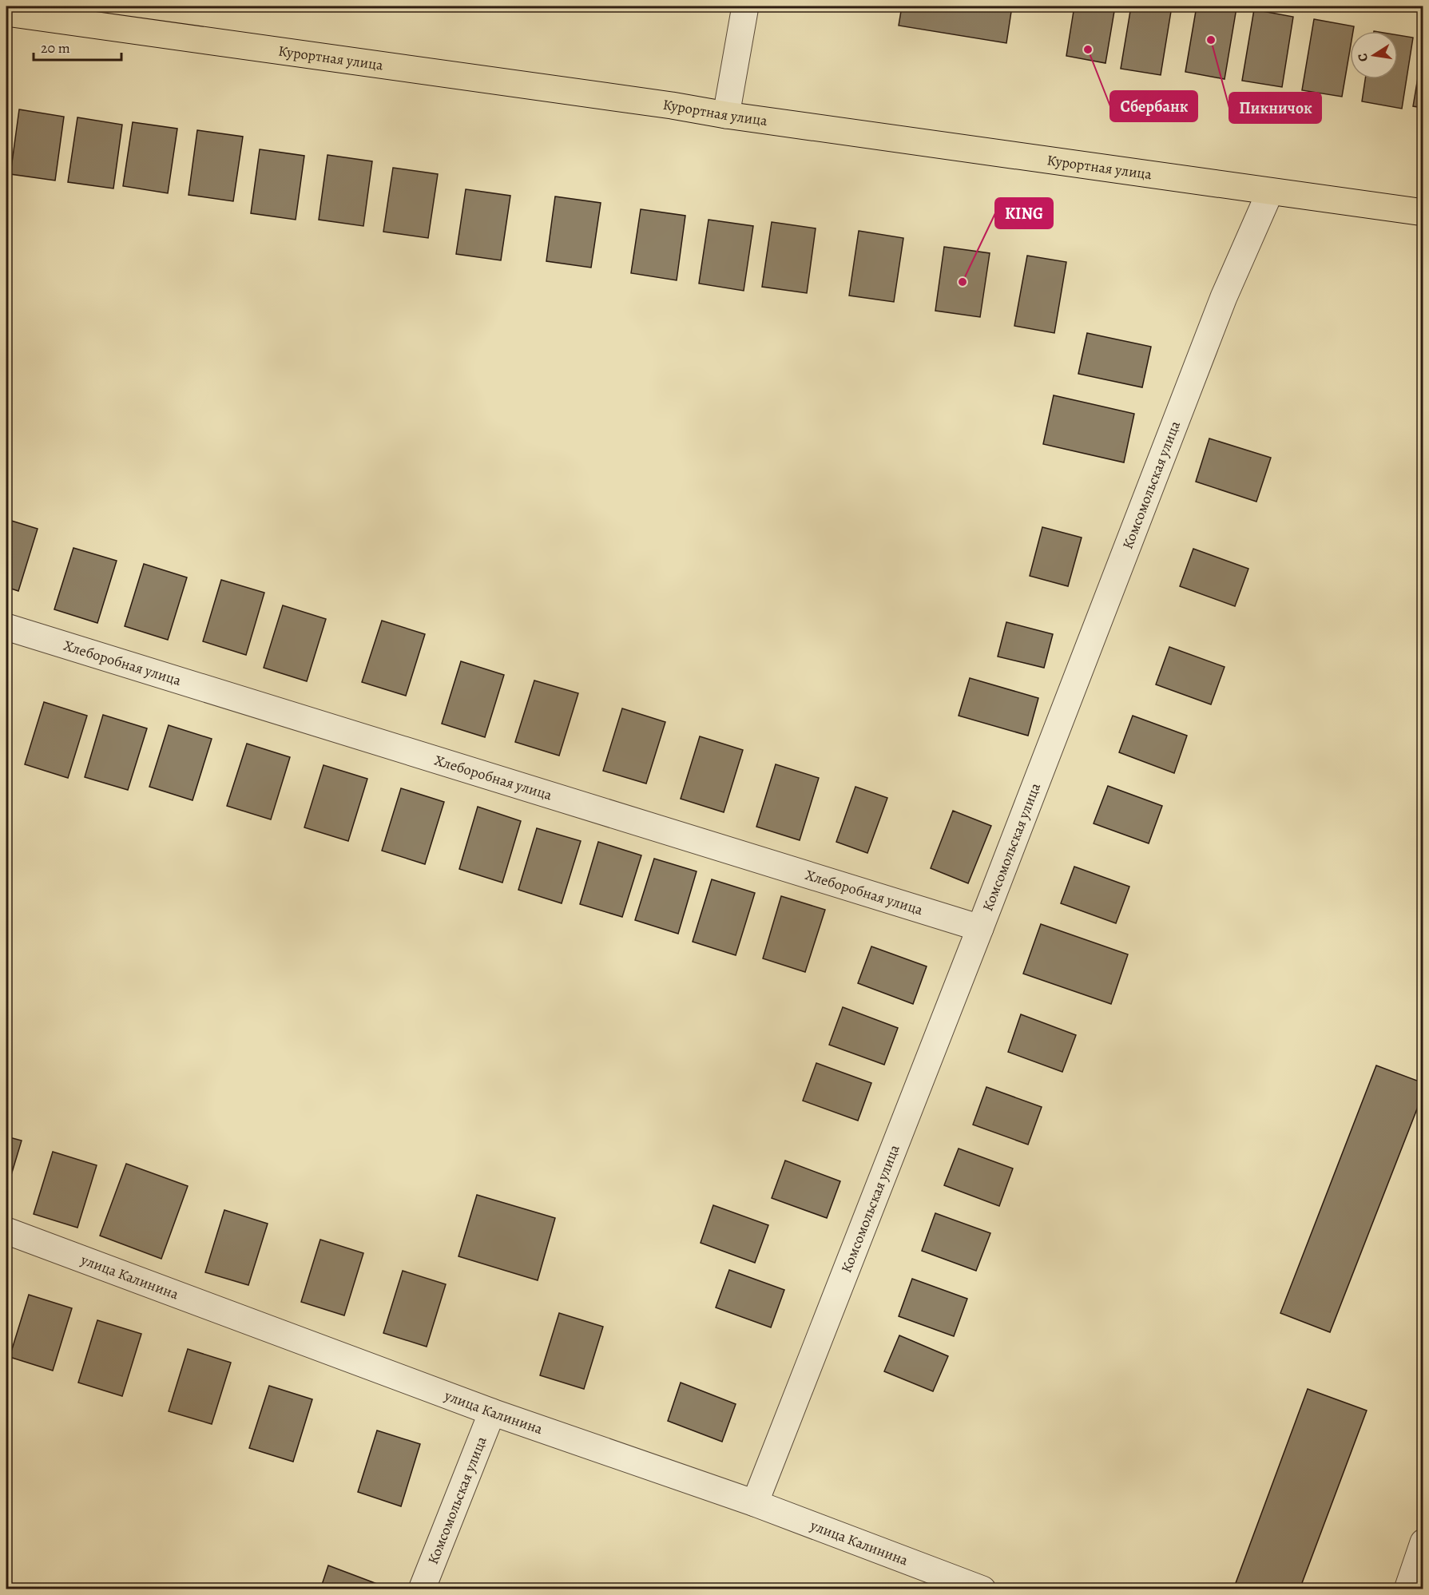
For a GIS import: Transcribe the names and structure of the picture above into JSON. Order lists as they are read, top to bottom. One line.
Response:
{"streets":{"main road":["Курортная улица"],"street":["Комсомольская улица","Хлеборобная улица","улица Калинина"]},"crossings":[["Курортная улица","Комсомольская улица"],["Комсомольская улица","Хлеборобная улица"],["Комсомольская улица","улица Калинина"]],"places":["Пикничок","Сбербанк","KING"],"scale_bar":"20 m","north":"left"}
